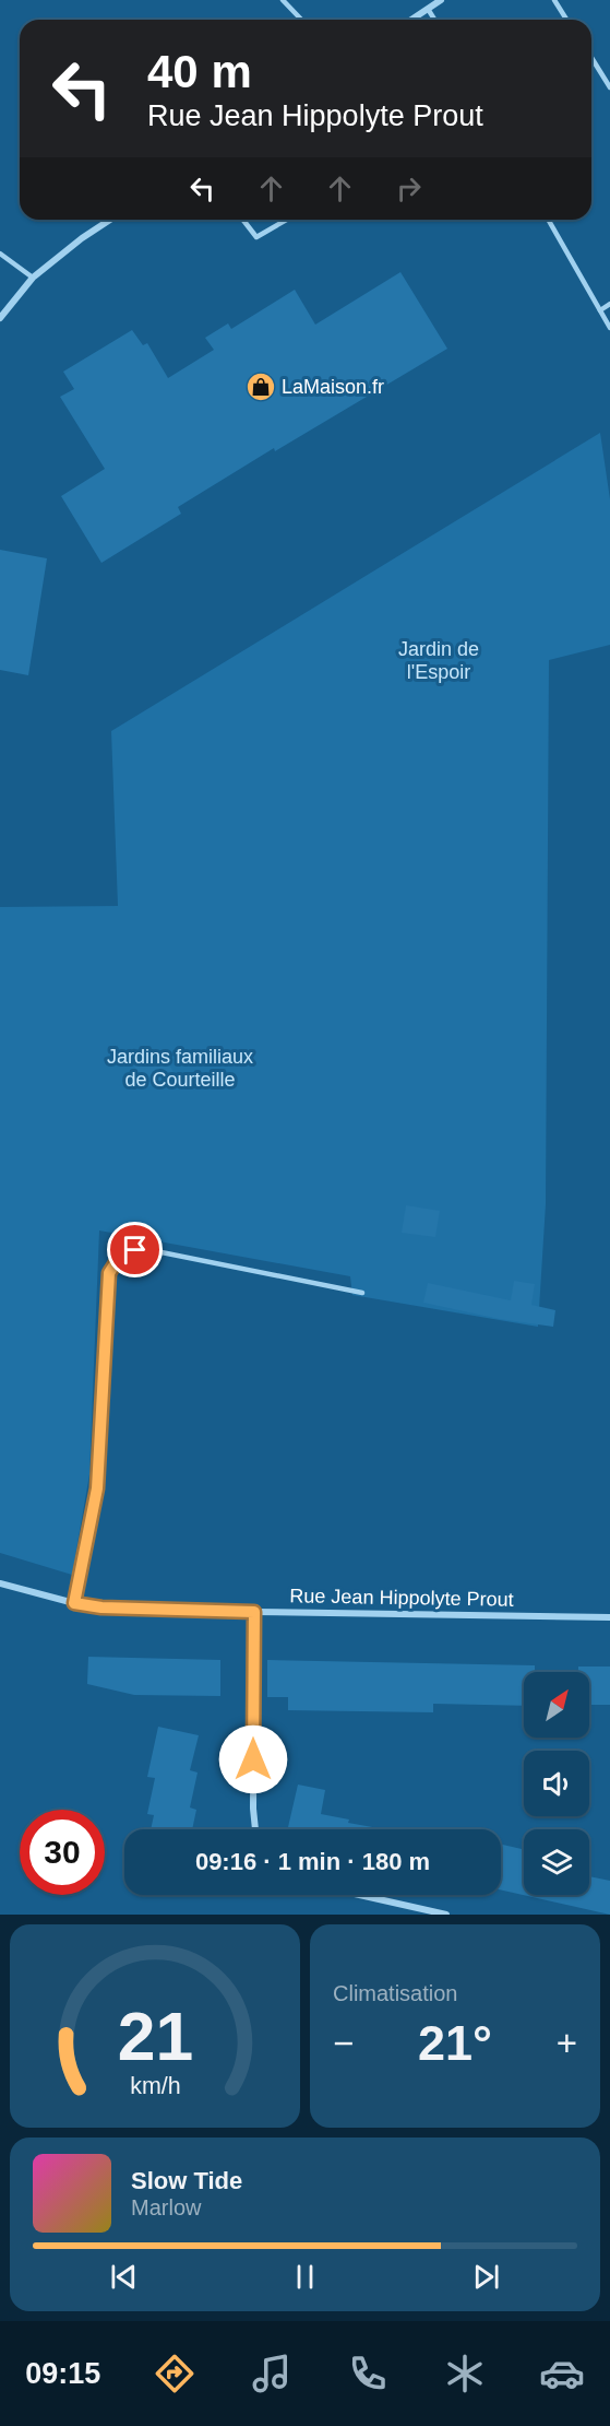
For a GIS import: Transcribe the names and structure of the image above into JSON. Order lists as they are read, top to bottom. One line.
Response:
{"streets":{"street":["Rue Jean Hippolyte Prout"]},"parks":["Jardin de l'Espoir","Jardins familiaux de Courteille"],"places":{"shop":["LaMaison.fr"]},"north":"top right","page":{"turn":["40 m","Rue Jean Hippolyte Prout"],"limit":"30","trip":"09:16 · 1 min · 180 m","tile":"Climatisation","heat":["−","21°","+"],"song":["Slow Tide","Marlow"],"tabs":"09:15","gauge":["21","km/h"]}}
